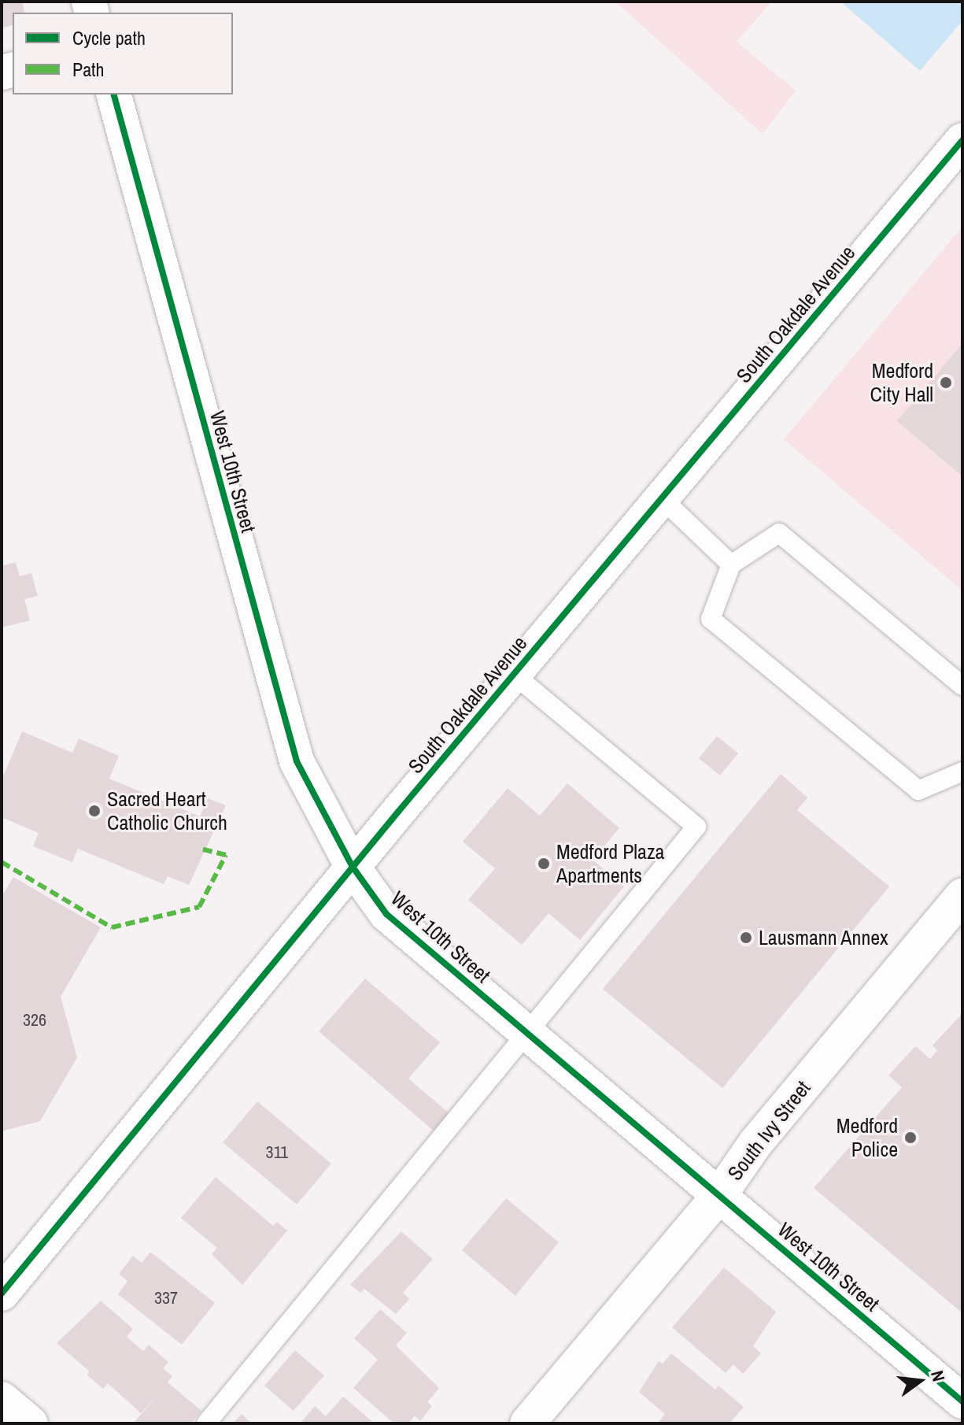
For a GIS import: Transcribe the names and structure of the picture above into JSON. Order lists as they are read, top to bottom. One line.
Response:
{"streets":{"street":["South Oakdale Avenue","West 10th Street","South Ivy Street"]},"crossings":[["South Oakdale Avenue","West 10th Street"],["West 10th Street","South Ivy Street"]],"places":["Medford City Hall","Sacred Heart Catholic Church","Medford Plaza Apartments","Lausmann Annex","Medford Police"],"house_numbers":["326","311","337"],"legend":["Cycle path","Path"],"north":"right"}
